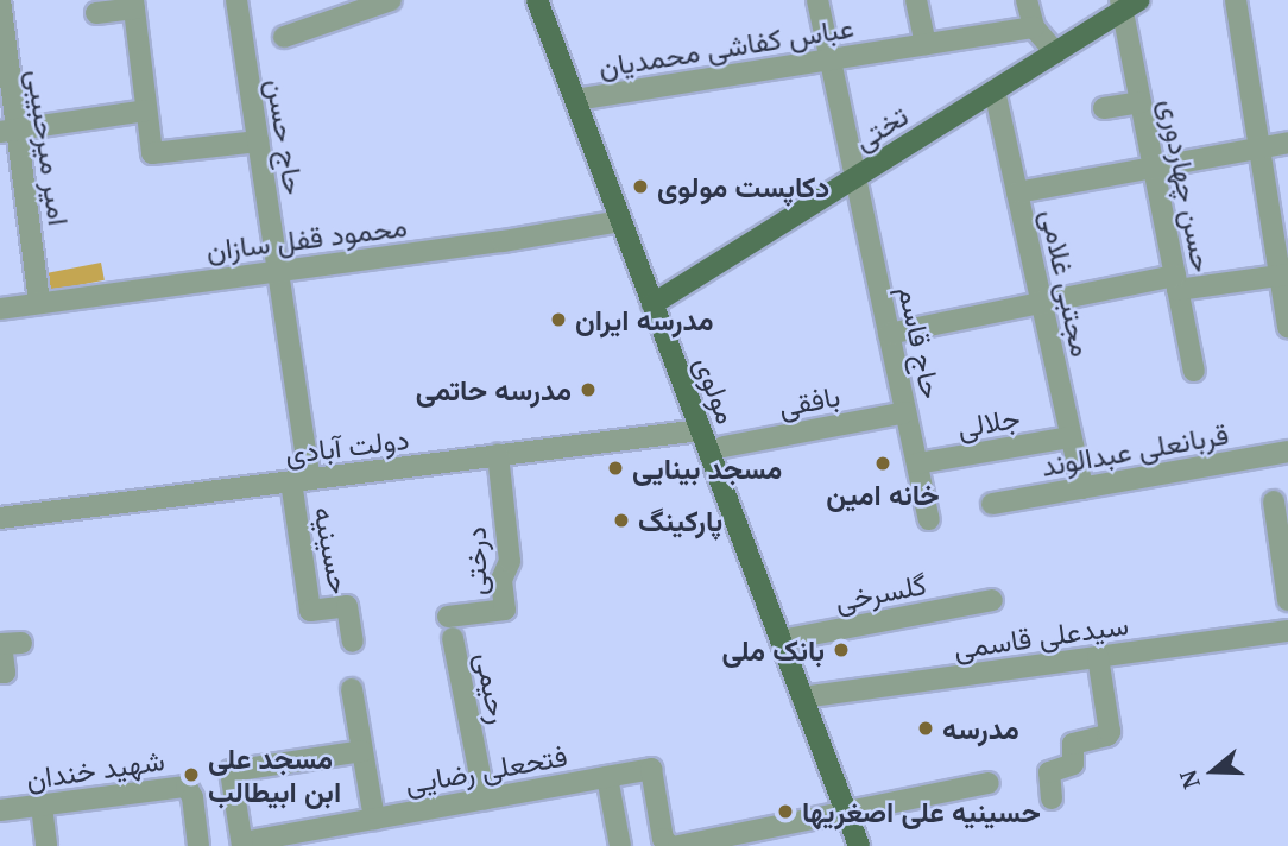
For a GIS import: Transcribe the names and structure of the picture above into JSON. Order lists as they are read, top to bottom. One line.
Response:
{"streets":{"main road":["تختی","مولوی"],"street":["عباس کفاشی محمدیان","حاج حسن","امیر میرحبیبی","حسن چهاردوری","محمود قفل سازان","مجتبی غلامی","حاج قاسم","بافقی","جلالی","دولت آبادی","قربانعلی عبدالوند","حسینیه","درختی","گلسرخی","سیدعلی قاسمی","رحیمی","شهید خندان","فتحعلی رضایی"]},"crossings":[["عباس کفاشی محمدیان","حاج قاسم"],["عباس کفاشی محمدیان","مولوی"],["تختی","حسن چهاردوری"],["تختی","مجتبی غلامی"],["تختی","حاج قاسم"],["تختی","مولوی"],["حاج حسن","محمود قفل سازان"],["حاج حسن","دولت آبادی"],["حاج حسن","حسینیه"],["امیر میرحبیبی","محمود قفل سازان"],["محمود قفل سازان","مولوی"],["مجتبی غلامی","جلالی"],["مجتبی غلامی","قربانعلی عبدالوند"],["حاج قاسم","بافقی"],["حاج قاسم","جلالی"],["مولوی","دولت آبادی"],["مولوی","گلسرخی"],["مولوی","سیدعلی قاسمی"],["دولت آبادی","حسینیه"],["دولت آبادی","درختی"],["رحیمی","فتحعلی رضایی"]],"places":["دکاپست مولوی","مدرسه ایران","مدرسه حاتمی","خانه امین","مسجد بینایی","پارکینگ","بانک ملی","مدرسه","مسجد علی ابن ابیطالب","حسینیه علی اصغریها"],"north":"left"}
